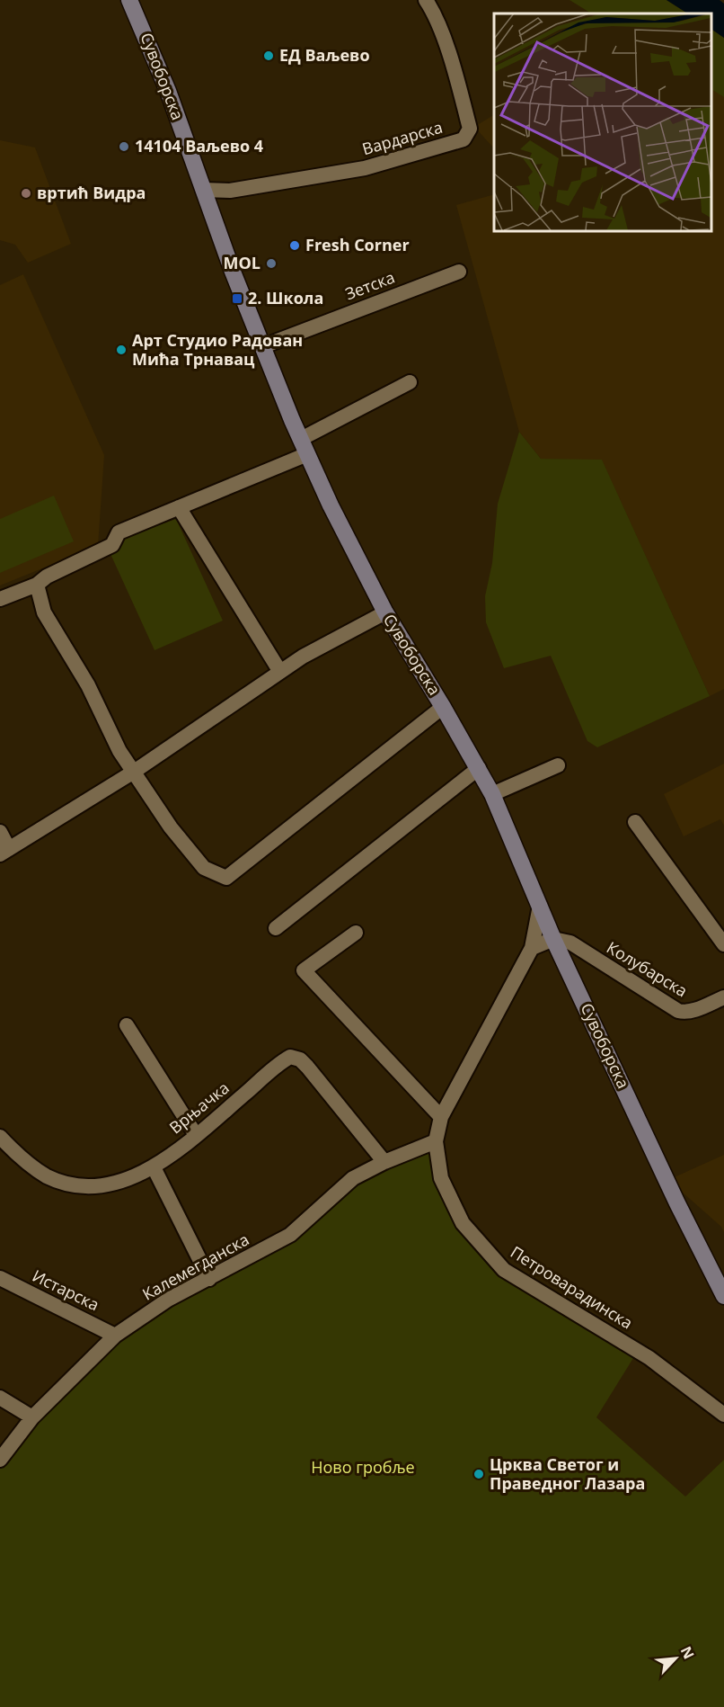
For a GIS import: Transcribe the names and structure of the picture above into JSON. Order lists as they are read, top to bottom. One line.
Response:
{"streets":{"main road":["Сувоборска"],"street":["Вардарска","Зетска","Колубарска","Врњачка","Калемегданска","Петроварадинска","Истарска"]},"crossings":[["Сувоборска","Вардарска"],["Сувоборска","Зетска"],["Сувоборска","Колубарска"],["Сувоборска","Петроварадинска"],["Врњачка","Калемегданска"],["Калемегданска","Петроварадинска"],["Калемегданска","Истарска"]],"parks":["Ново гробље"],"places":{"other":["ЕД Ваљево","14104 Ваљево 4","вртић Видра","Fresh Corner","MOL","Арт Студио Радован Мића Трнавац","Црква Светог и Праведног Лазара"],"transit":["2. Школа"]},"north":"top right"}
